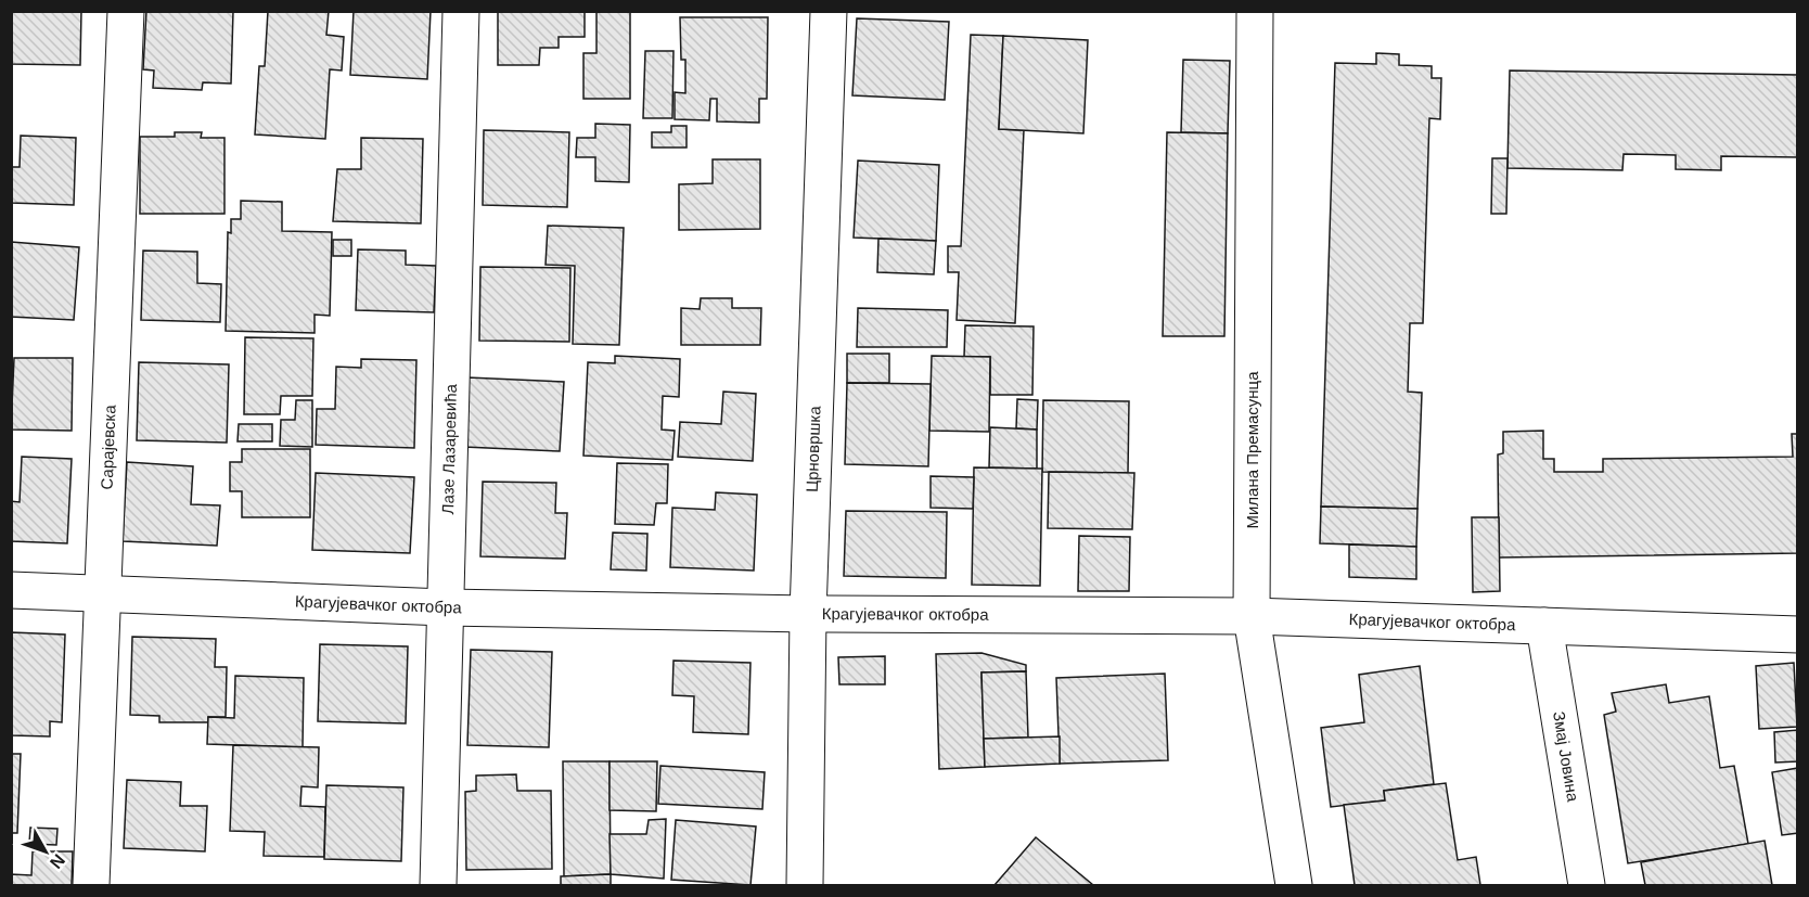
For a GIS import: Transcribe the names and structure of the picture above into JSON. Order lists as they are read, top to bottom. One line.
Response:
{"streets":{"street":["Сарајевска","Лазе Лазаревића","Црновршка","Милана Премасунца","Крагујевачког октобра","Змај Јовина"]},"crossings":[["Сарајевска","Крагујевачког октобра"],["Лазе Лазаревића","Крагујевачког октобра"],["Црновршка","Крагујевачког октобра"],["Милана Премасунца","Крагујевачког октобра"],["Крагујевачког октобра","Змај Јовина"]],"north":"bottom right"}
